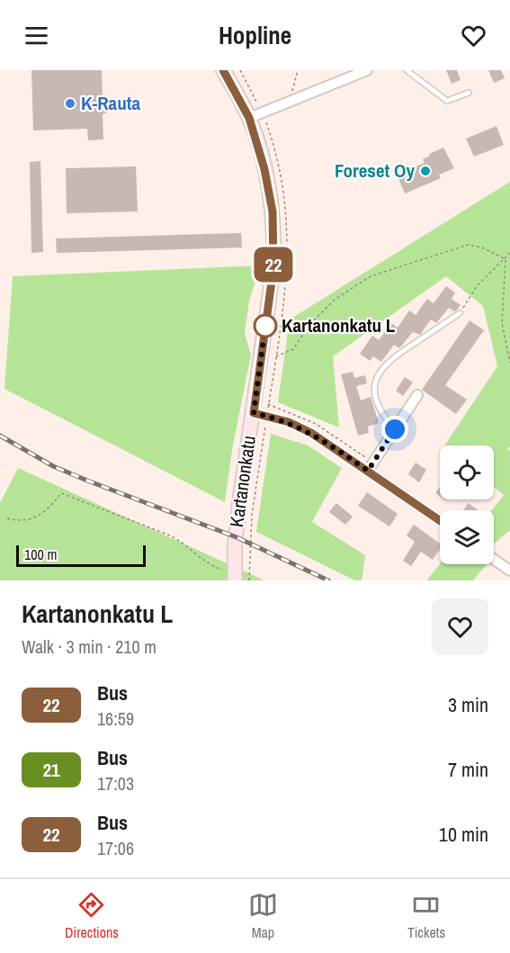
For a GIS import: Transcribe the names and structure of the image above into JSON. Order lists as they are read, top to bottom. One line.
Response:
{"streets":{"main road":["Kartanonkatu"]},"places":["K-Rauta","Foreset Oy","Kartanonkatu L"],"lines":["bus line 22"],"scale_bar":"100 m","page":{"header":"Hopline","on_map":"22","scale":"100 m","heading":["Kartanonkatu L","Walk · 3 min · 210 m"],"list":[{"mark":"22","name":"Bus","note":"16:59","value":"3 min"},{"mark":"21","name":"Bus","note":"17:03","value":"7 min"},{"mark":"22","name":"Bus","note":"17:06","value":"10 min"}],"tabs":["Directions","Map","Tickets"]}}
